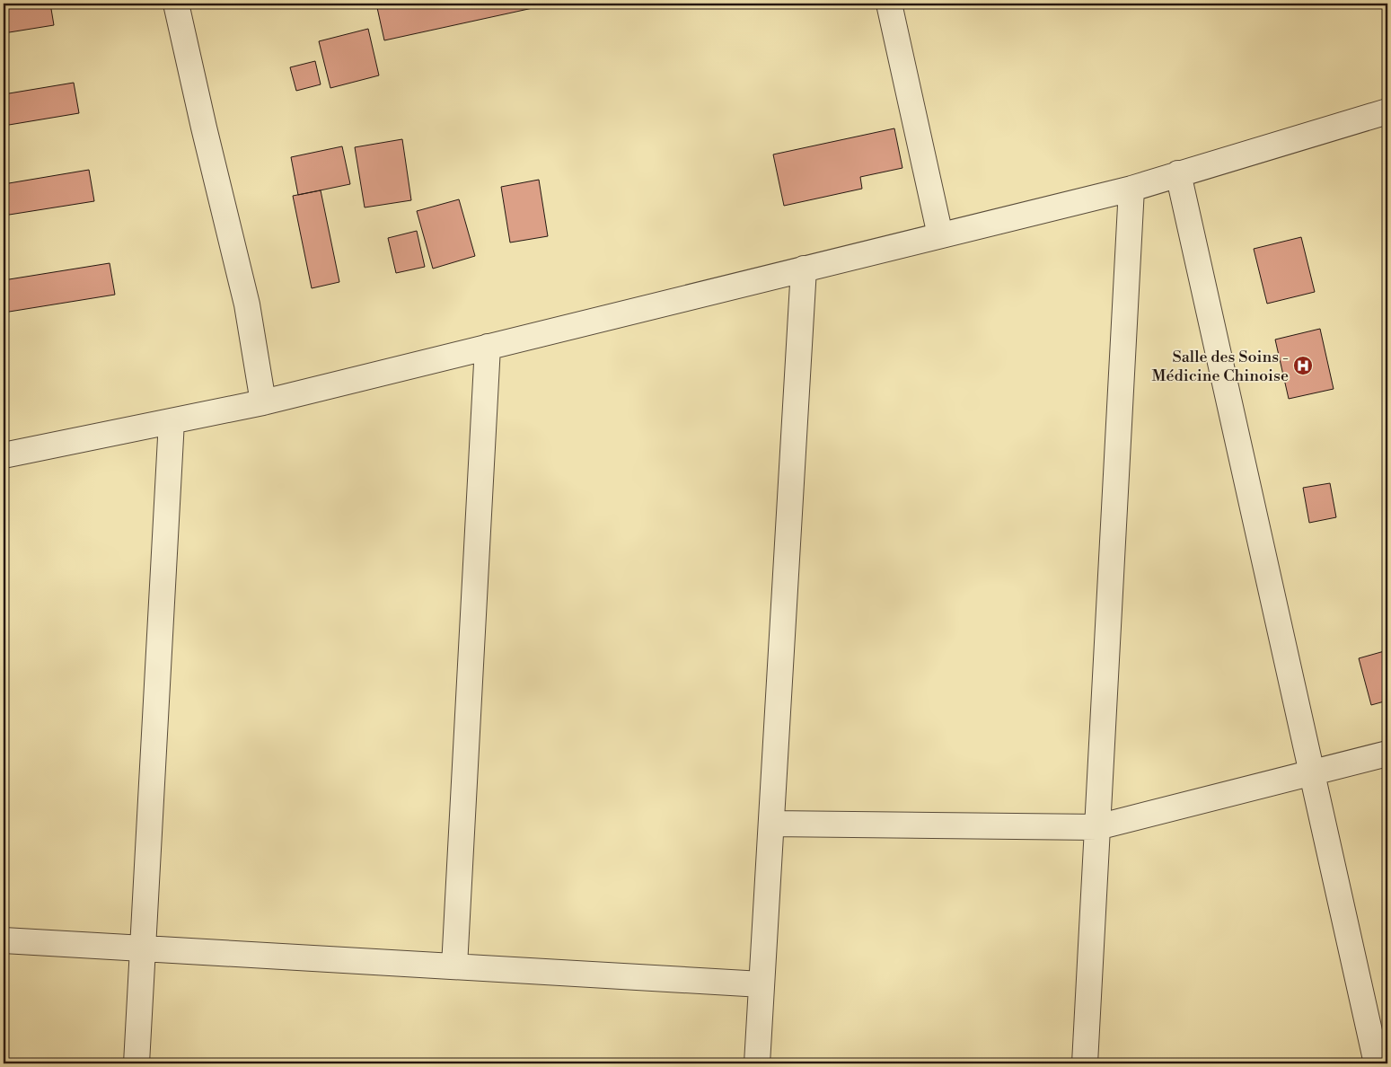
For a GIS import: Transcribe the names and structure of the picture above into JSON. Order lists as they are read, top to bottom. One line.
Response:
{"places":{"hospital":["Salle des Soins - Médicine Chinoise"]}}
